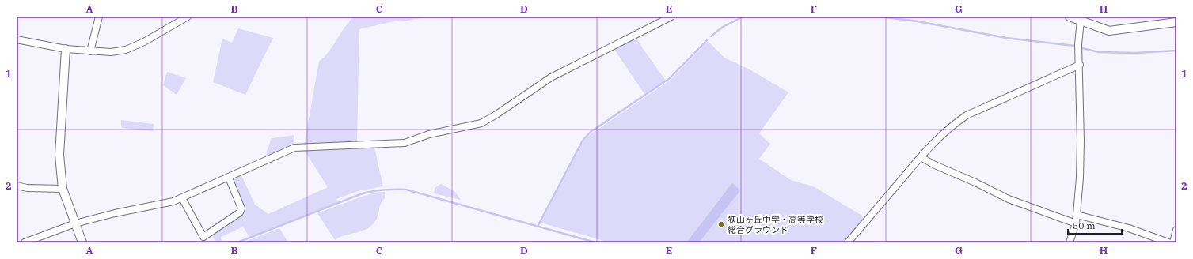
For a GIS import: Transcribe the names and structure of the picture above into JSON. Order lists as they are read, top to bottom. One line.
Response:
{"places":["狭山ヶ丘中学・高等学校 総合グラウンド"],"scale_bar":"50 m","grid":{"columns":["A","B","C","D","E","F","G","H"],"rows":["1","2"]}}
